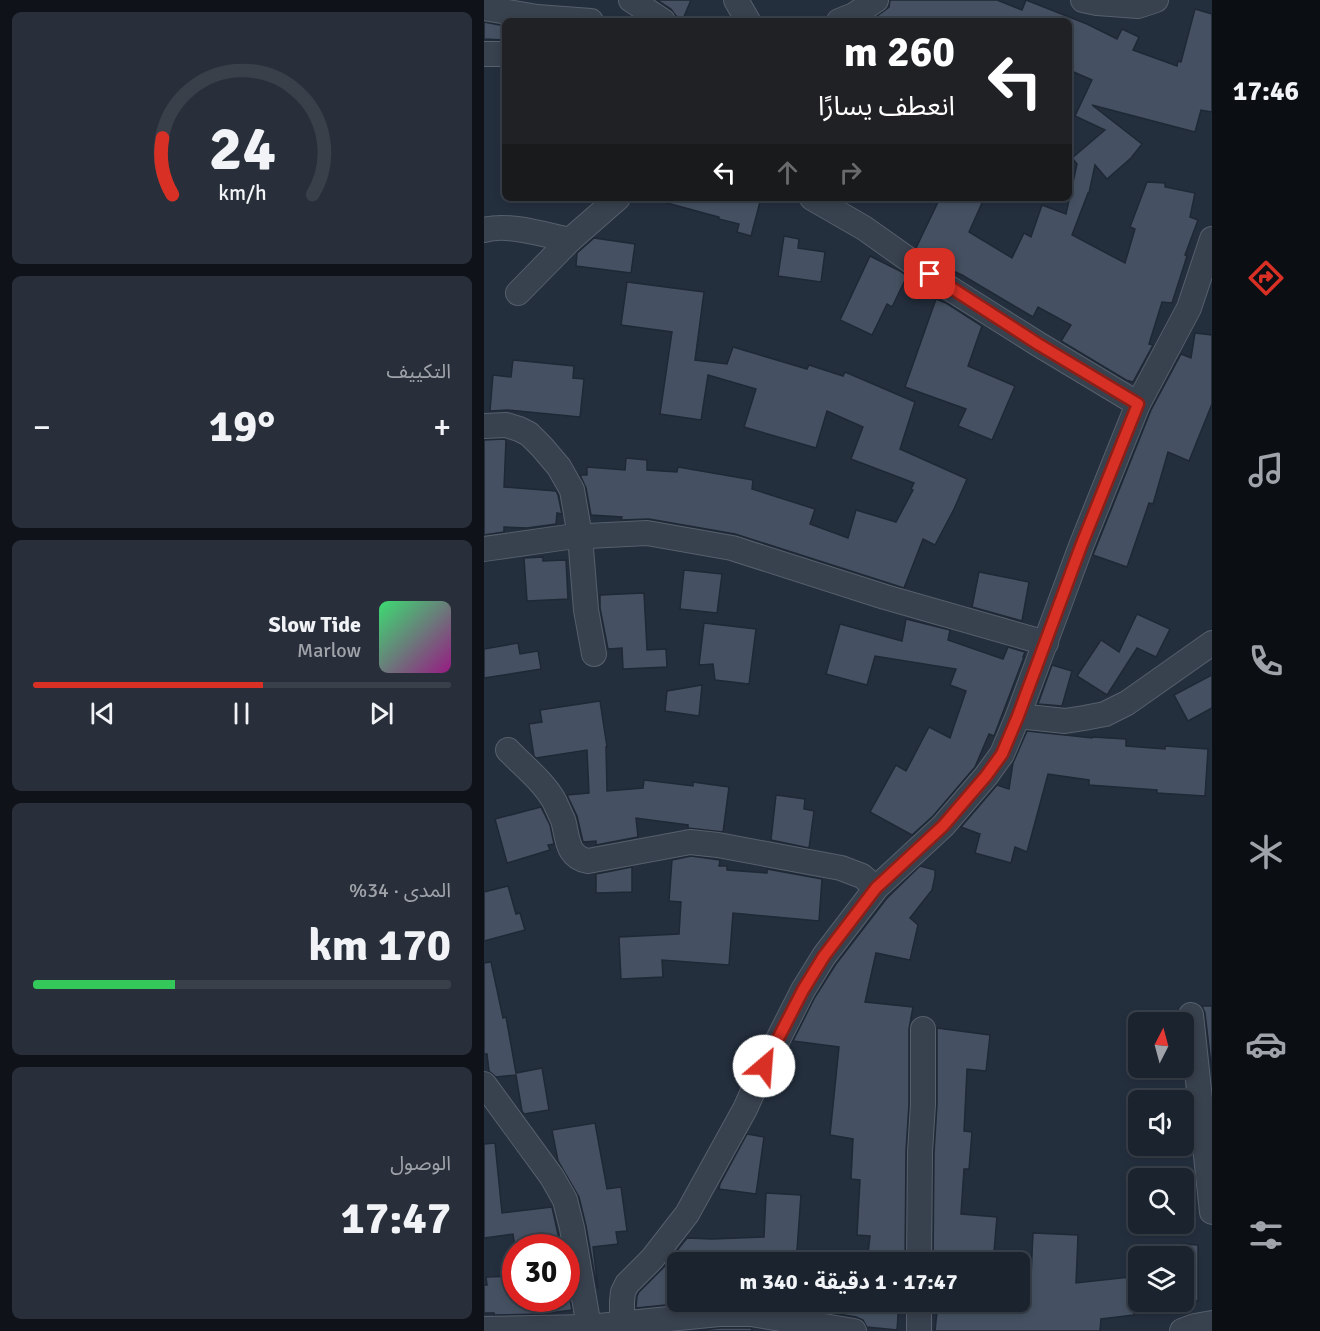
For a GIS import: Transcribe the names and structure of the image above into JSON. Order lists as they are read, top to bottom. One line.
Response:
{"north":"top","page":{"tabs":"17:46","turn":["260 m","انعطف يسارًا"],"tile":["التكييف",["المدى · 34%","170 km"],["الوصول","17:47"]],"heat":["−","19°","+"],"song":["Slow Tide","Marlow"],"limit":"30","trip":"17:47 · 1 دقيقة · 340 m","gauge":["24","km/h"]}}
